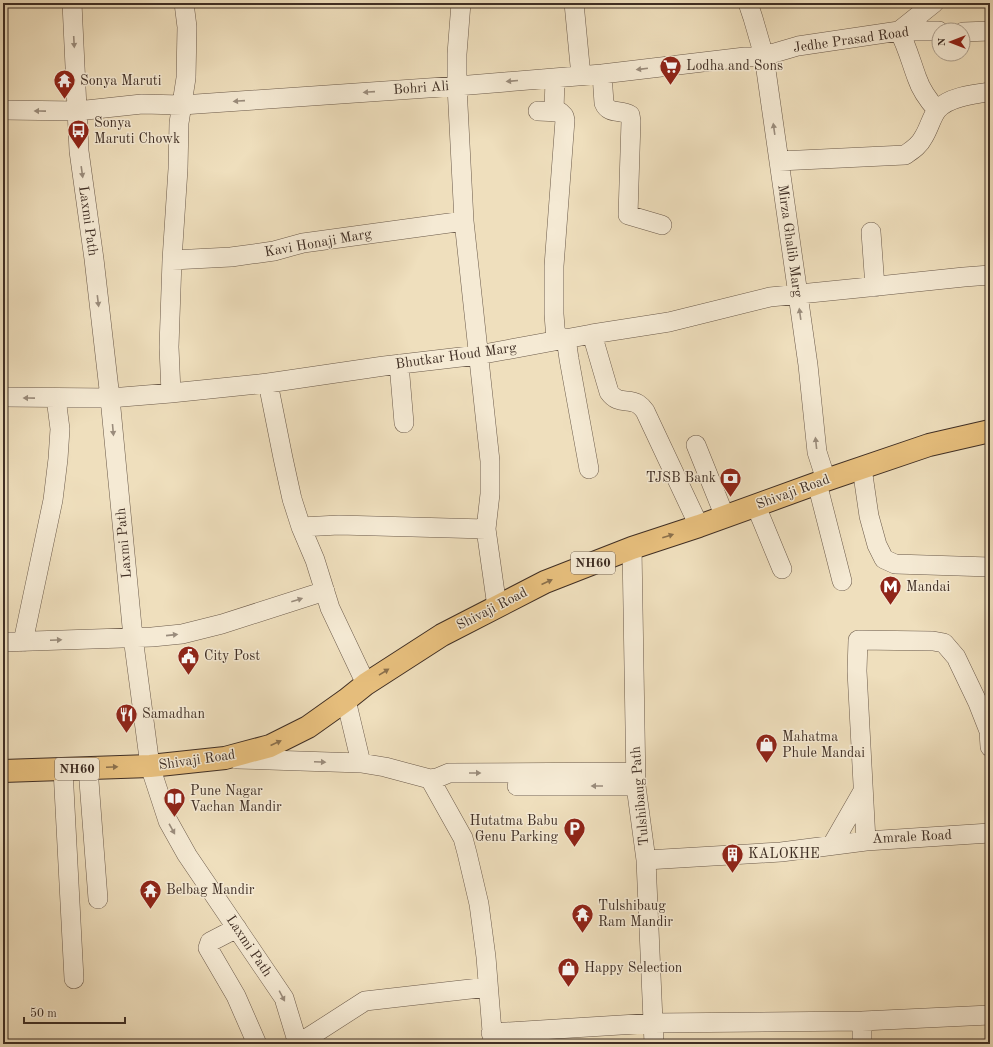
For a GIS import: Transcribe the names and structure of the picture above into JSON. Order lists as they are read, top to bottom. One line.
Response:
{"streets":{"highway":["Shivaji Road","NH60"],"street":["Jedhe Prasad Road","Bohri Ali","Laxmi Path","Mirza Ghalib Marg","Kavi Honaji Marg","Bhutkar Houd Marg","Tulshibaug Path","Amrale Road"]},"crossings":[["Jedhe Prasad Road","Bohri Ali"],["Jedhe Prasad Road","Mirza Ghalib Marg"],["Bohri Ali","Laxmi Path"],["Bohri Ali","Mirza Ghalib Marg"],["Laxmi Path","Bhutkar Houd Marg"],["Laxmi Path","Shivaji Road"],["Mirza Ghalib Marg","Bhutkar Houd Marg"],["Mirza Ghalib Marg","Shivaji Road"],["Shivaji Road","Tulshibaug Path"]],"one_way":["Bohri Ali","Shivaji Road"],"places":{"supermarket":["Lodha and Sons"],"temple":["Sonya Maruti","Belbag Mandir","Tulshibaug Ram Mandir"],"bus stop":["Sonya Maruti Chowk"],"bank":["TJSB Bank"],"metro station":["Mandai"],"public building":["City Post"],"restaurant":["Samadhan"],"shop":["Mahatma Phule Mandai","Happy Selection"],"library":["Pune Nagar Vachan Mandir"],"parking":["Hutatma Babu Genu Parking"],"building":["KALOKHE"]},"scale_bar":"50 m","north":"left"}
